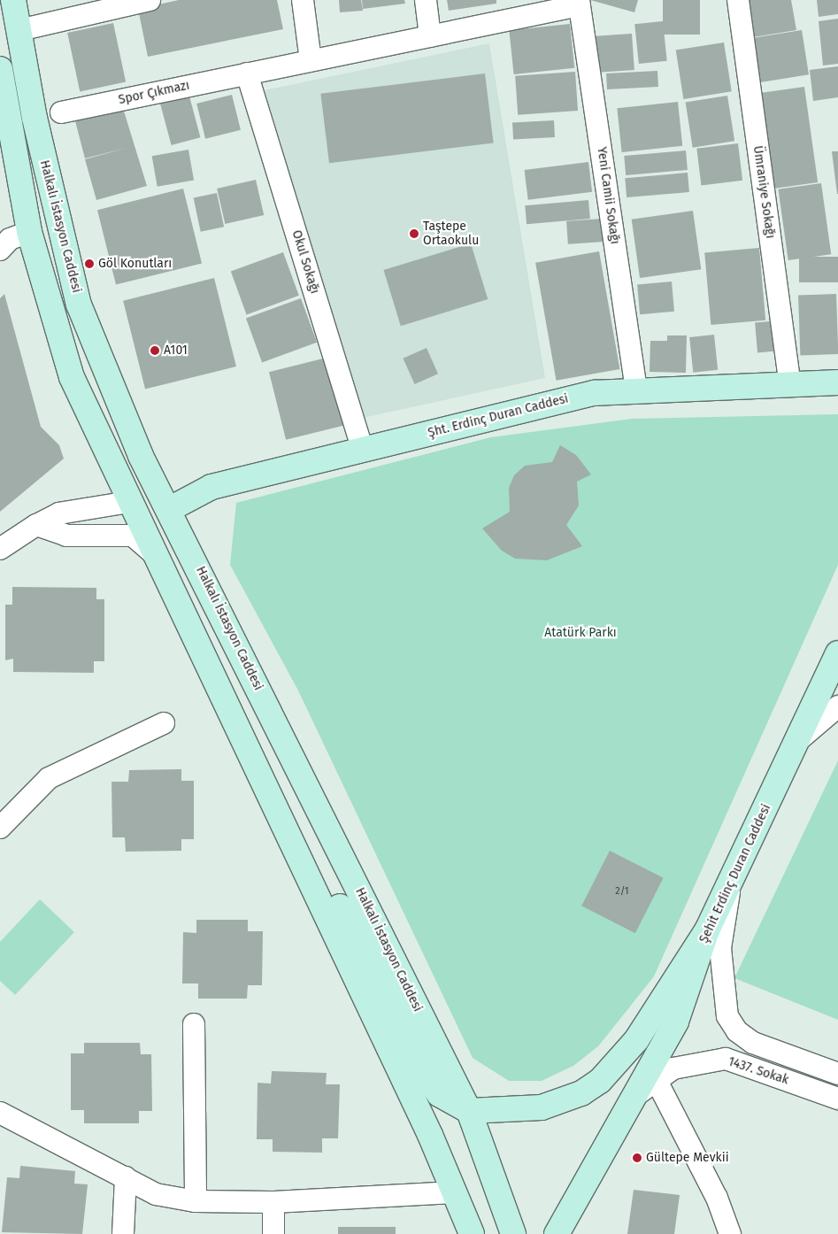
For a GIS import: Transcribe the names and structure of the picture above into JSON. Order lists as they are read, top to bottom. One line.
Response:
{"streets":{"main road":["Halkalı İstasyon Caddesi","Şht. Erdinç Duran Caddesi","Şehit Erdinç Duran Caddesi"],"street":["Spor Çıkmazı","Ümraniye Sokağı","Yeni Camii Sokağı","Okul Sokağı","1437. Sokak"]},"crossings":[["Spor Çıkmazı","Yeni Camii Sokağı"],["Spor Çıkmazı","Okul Sokağı"],["Ümraniye Sokağı","Şht. Erdinç Duran Caddesi"],["Yeni Camii Sokağı","Şht. Erdinç Duran Caddesi"],["Halkalı İstasyon Caddesi","Şht. Erdinç Duran Caddesi"],["Okul Sokağı","Şht. Erdinç Duran Caddesi"],["Şehit Erdinç Duran Caddesi","1437. Sokak"]],"parks":["Atatürk Parkı"],"places":["Taştepe Ortaokulu","Göl Konutları","A101","Gültepe Mevkii"],"house_numbers":["2/1"]}
